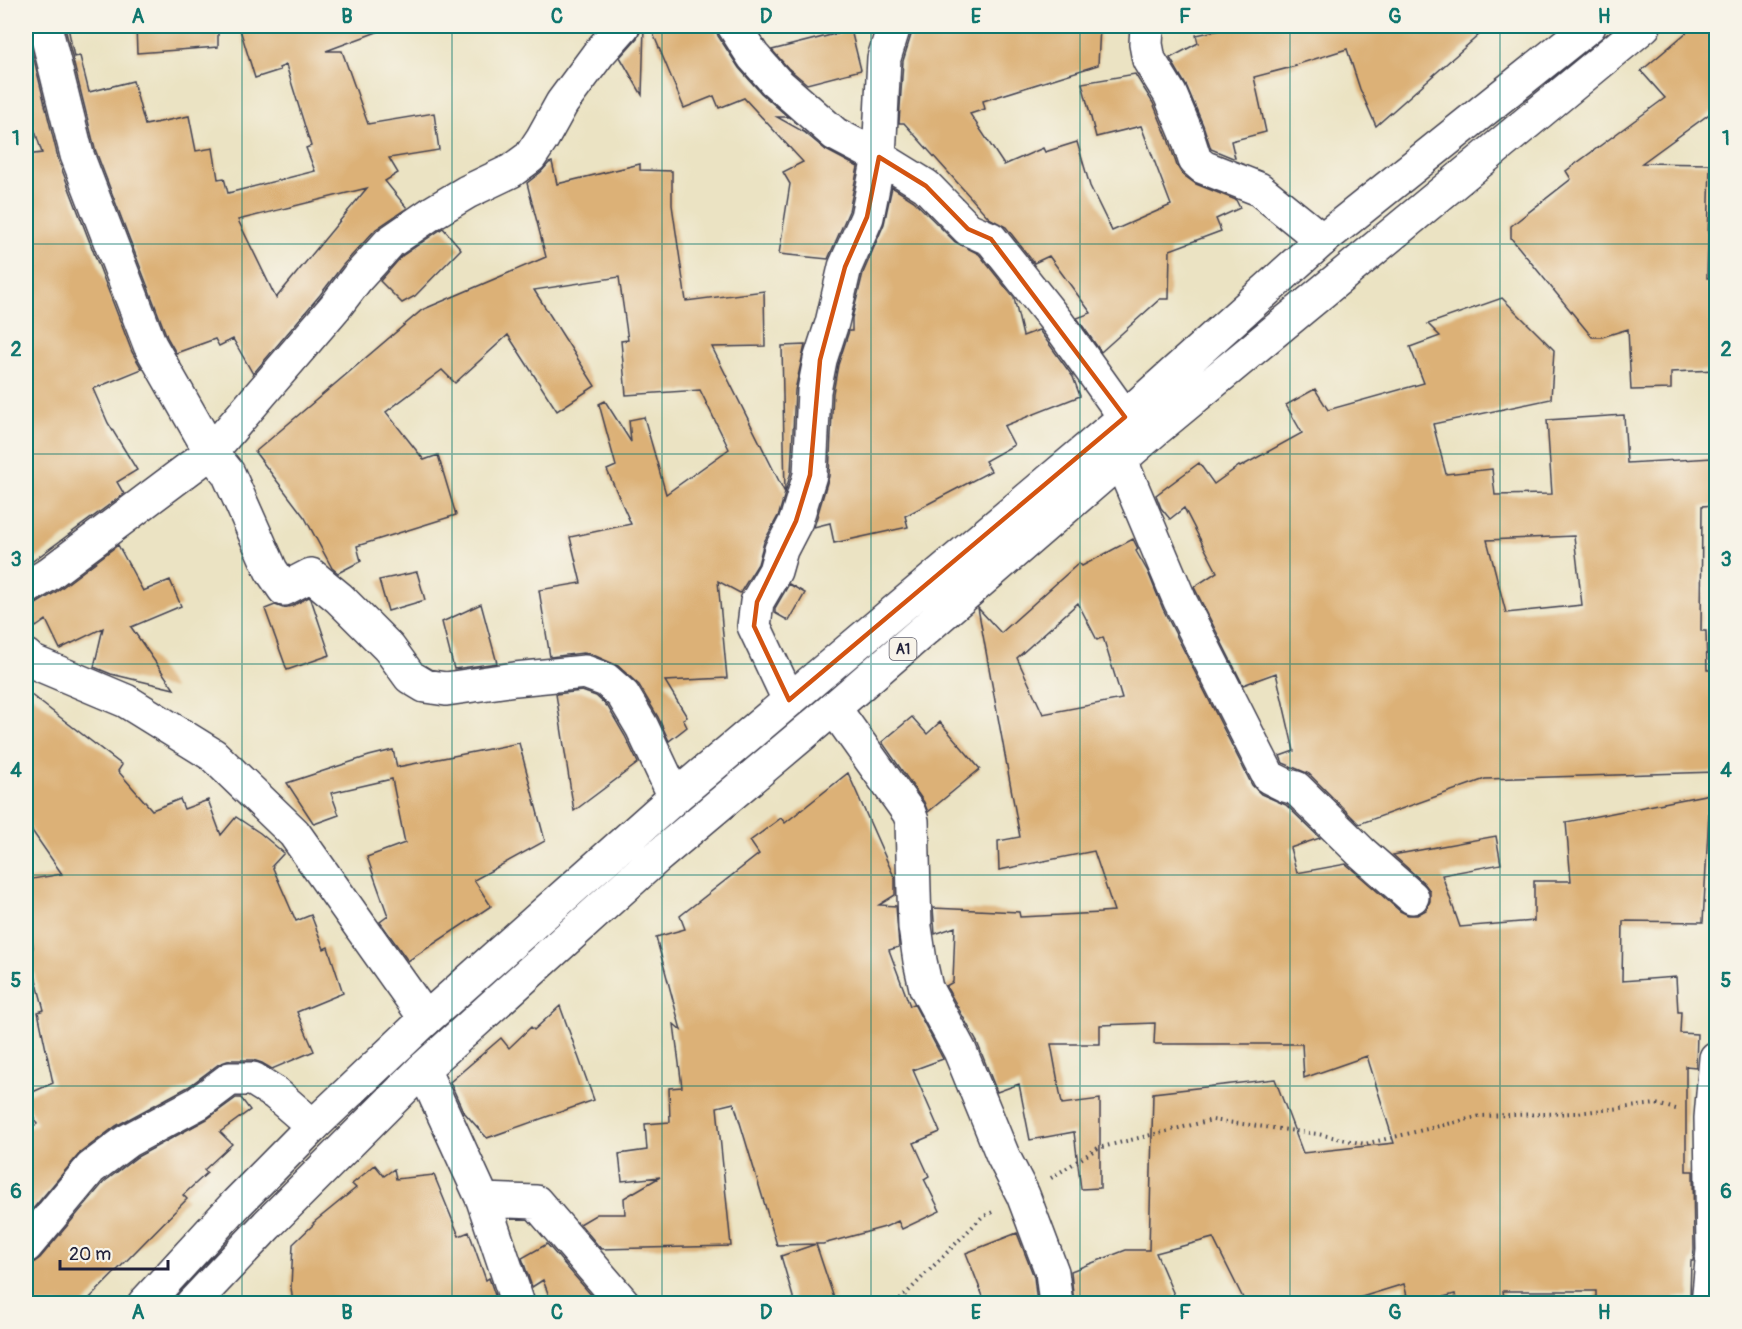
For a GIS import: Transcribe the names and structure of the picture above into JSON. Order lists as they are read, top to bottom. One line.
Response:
{"streets":{"main road":["A1"]},"scale_bar":"20 m","grid":{"columns":["A","B","C","D","E","F","G","H"],"rows":["1","2","3","4","5","6"]}}
